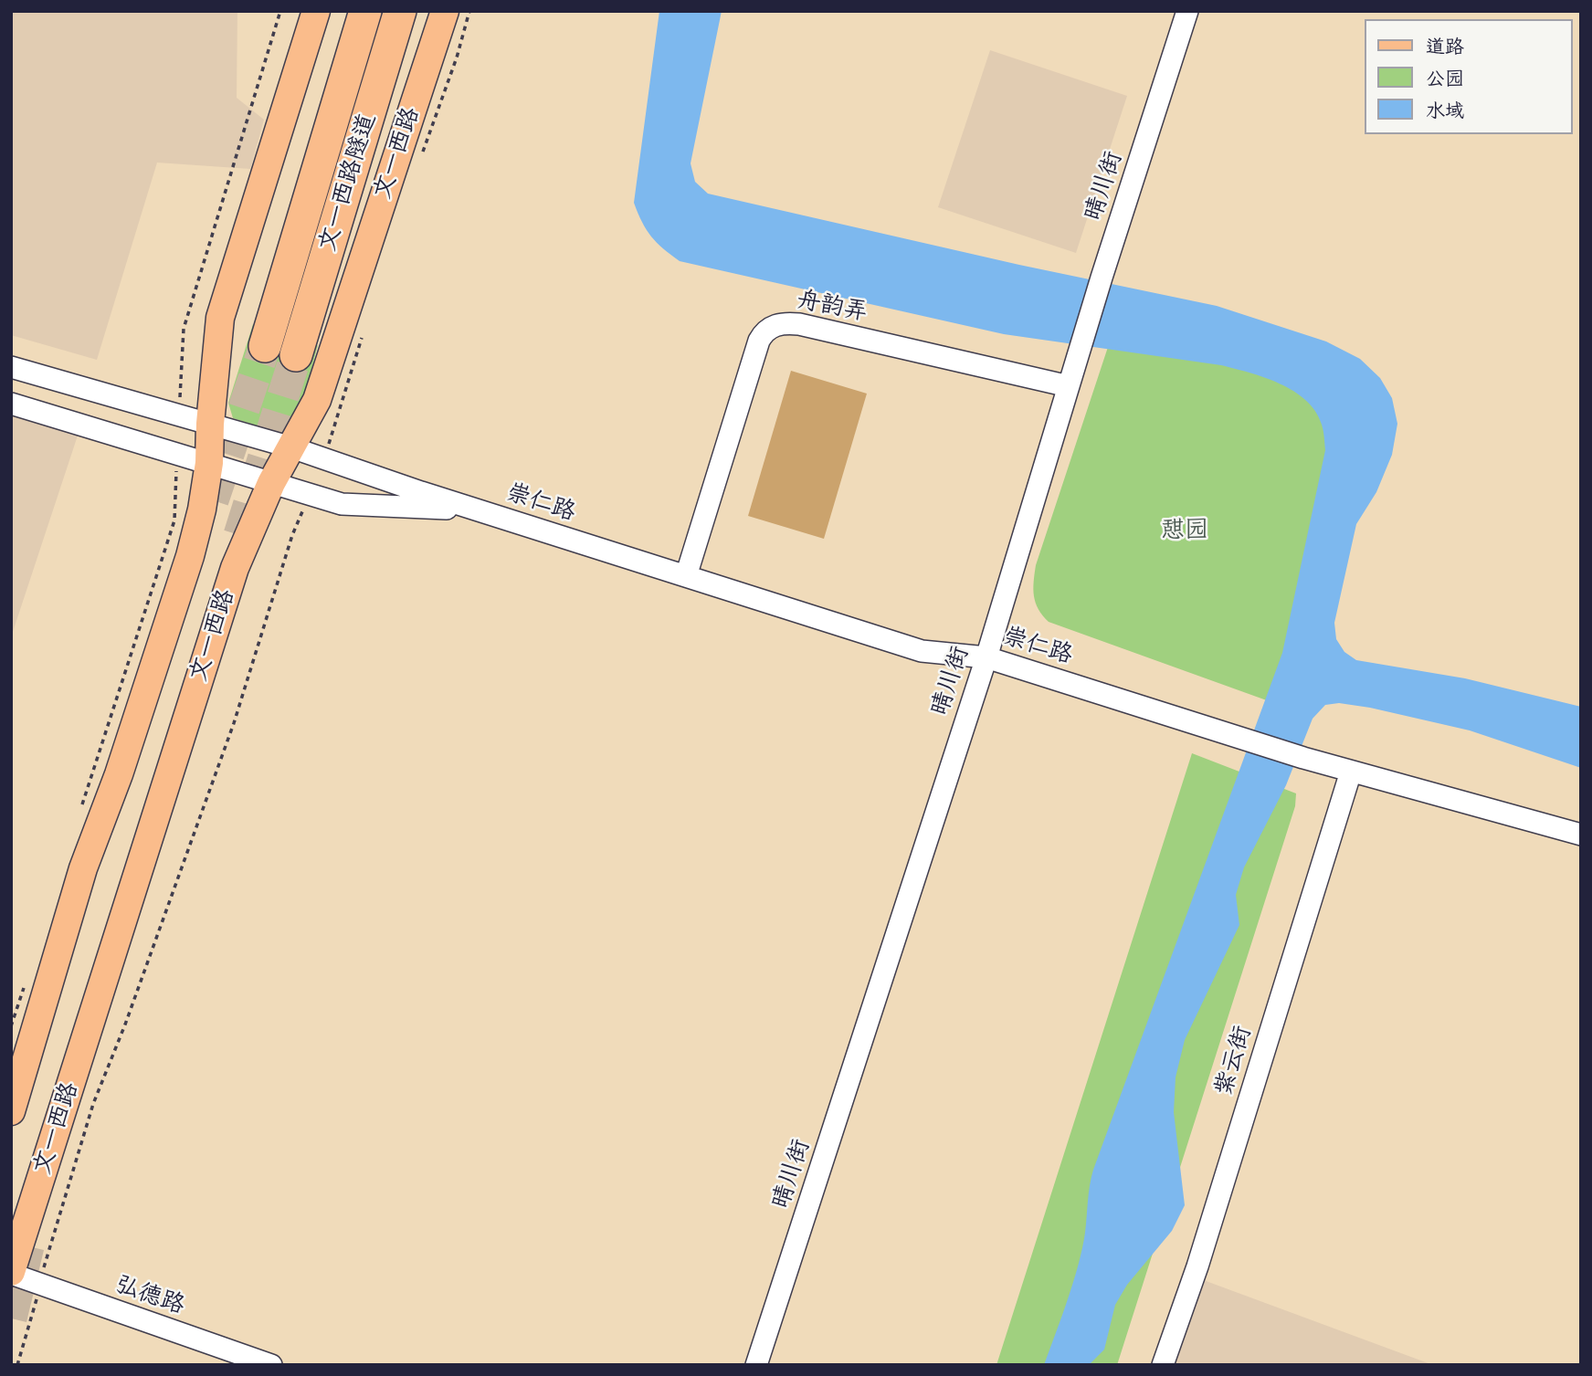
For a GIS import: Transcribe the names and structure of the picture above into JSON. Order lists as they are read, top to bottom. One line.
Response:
{"streets":{"highway":["文一西路隧道"],"main road":["文一西路"],"street":["晴川街","舟韵弄","崇仁路","紫云街","弘德路"]},"crossings":[["文一西路","崇仁路"],["文一西路","弘德路"],["晴川街","舟韵弄"],["晴川街","崇仁路"],["舟韵弄","崇仁路"],["崇仁路","紫云街"]],"parks":["憇园"],"legend":["道路","公园","水域"]}
